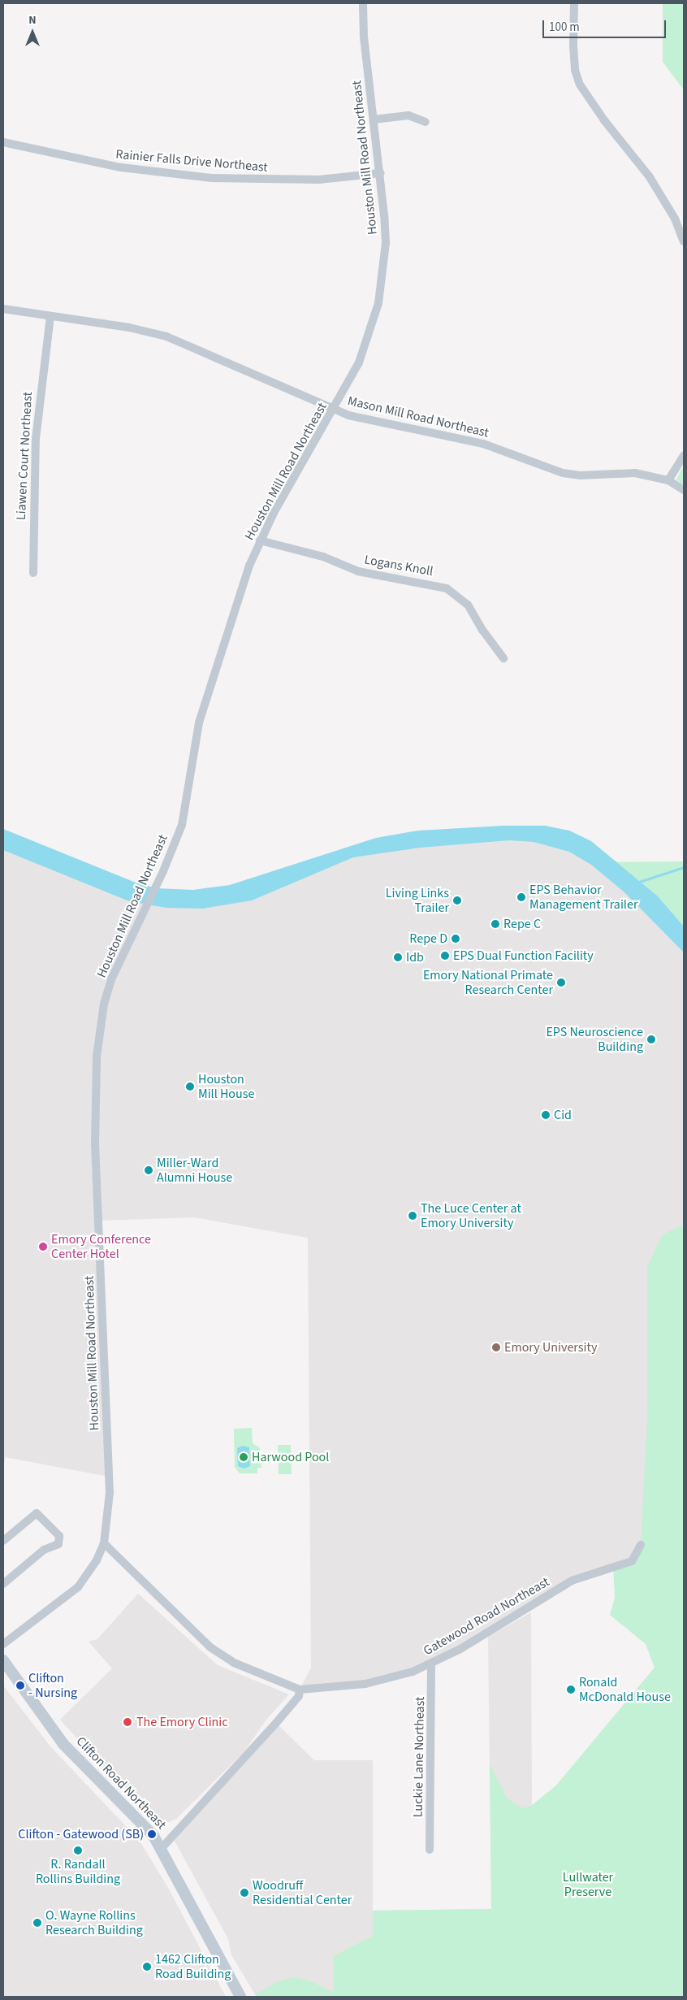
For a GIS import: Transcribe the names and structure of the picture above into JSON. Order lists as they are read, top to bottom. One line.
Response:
{"streets":{"main road":["Clifton Road Northeast"],"street":["Houston Mill Road Northeast","Rainier Falls Drive Northeast","Mason Mill Road Northeast","Liawen Court Northeast","Logans Knoll","Gatewood Road Northeast","Luckie Lane Northeast"]},"crossings":[["Houston Mill Road Northeast","Rainier Falls Drive Northeast"],["Houston Mill Road Northeast","Mason Mill Road Northeast"],["Houston Mill Road Northeast","Logans Knoll"],["Mason Mill Road Northeast","Liawen Court Northeast"],["Gatewood Road Northeast","Luckie Lane Northeast"]],"parks":["Lullwater Preserve"],"places":["EPS Behavior Management Trailer","Living Links Trailer","Repe C","Repe D","EPS Dual Function Facility","Idb","Emory National Primate Research Center","EPS Neuroscience Building","Houston Mill House","Cid","Miller-Ward Alumni House","The Luce Center at Emory University","Emory Conference Center Hotel","Emory University","Harwood Pool","Clifton - Nursing","Ronald McDonald House","The Emory Clinic","Clifton - Gatewood (SB)","R. Randall Rollins Building","Woodruff Residential Center","O. Wayne Rollins Research Building","1462 Clifton Road Building"],"scale_bar":"100 m","north":"top"}
